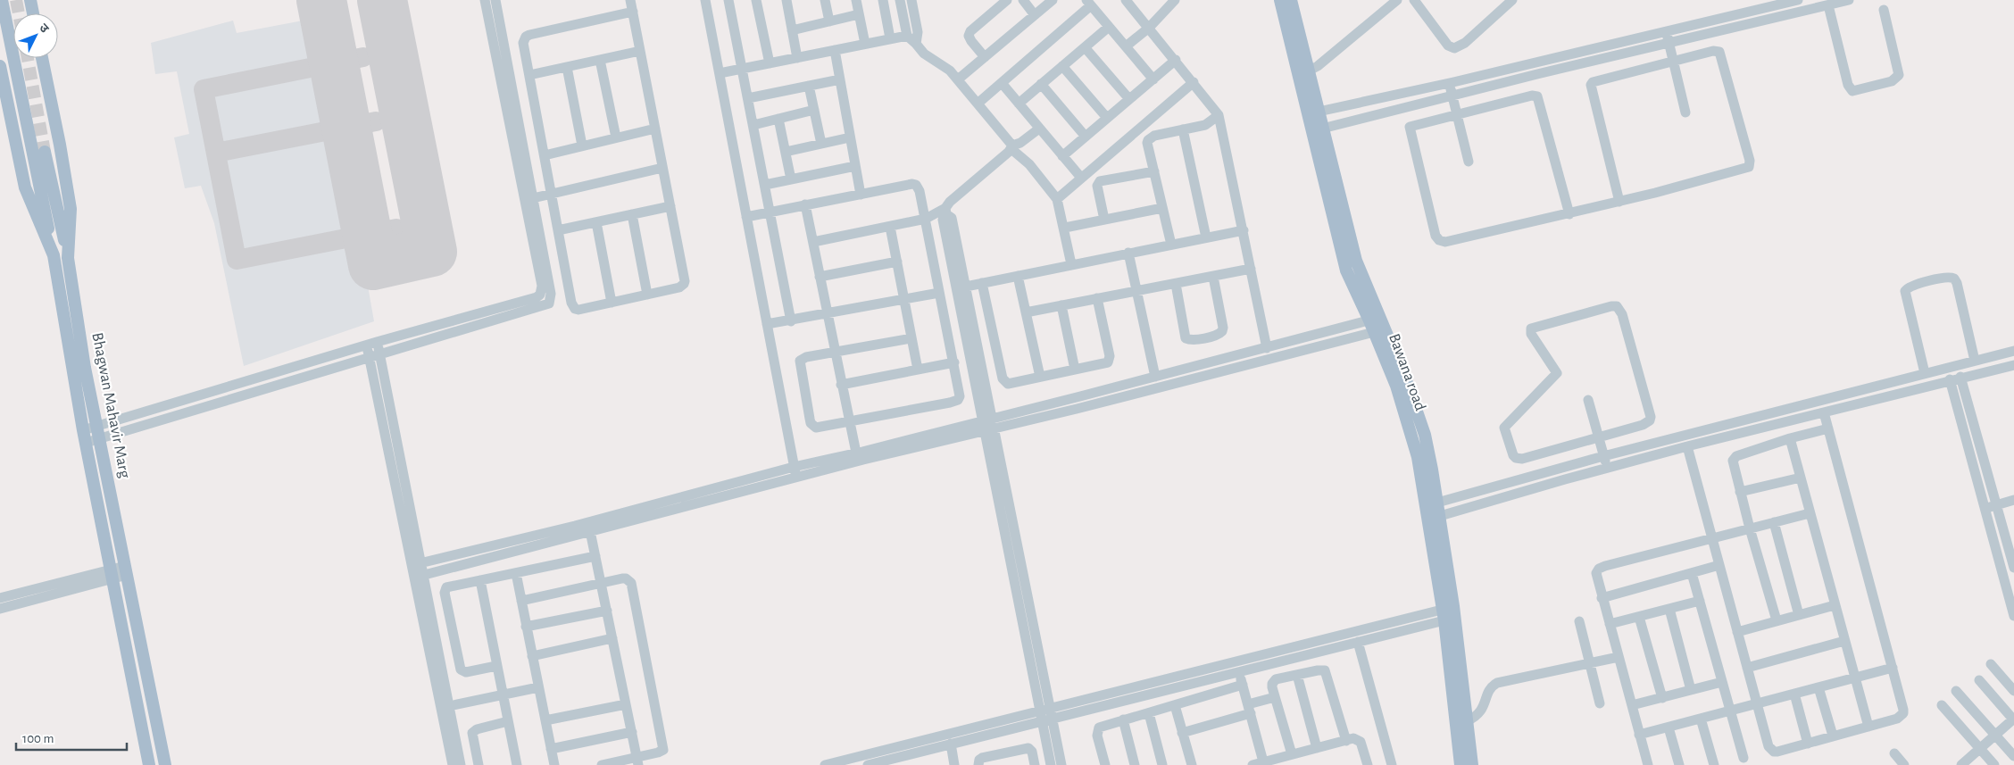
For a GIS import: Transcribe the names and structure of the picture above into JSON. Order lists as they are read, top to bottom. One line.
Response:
{"streets":{"main road":["Bawana road","Bhagwan Mahavir Marg"]},"scale_bar":"100 m","north":"top right"}
